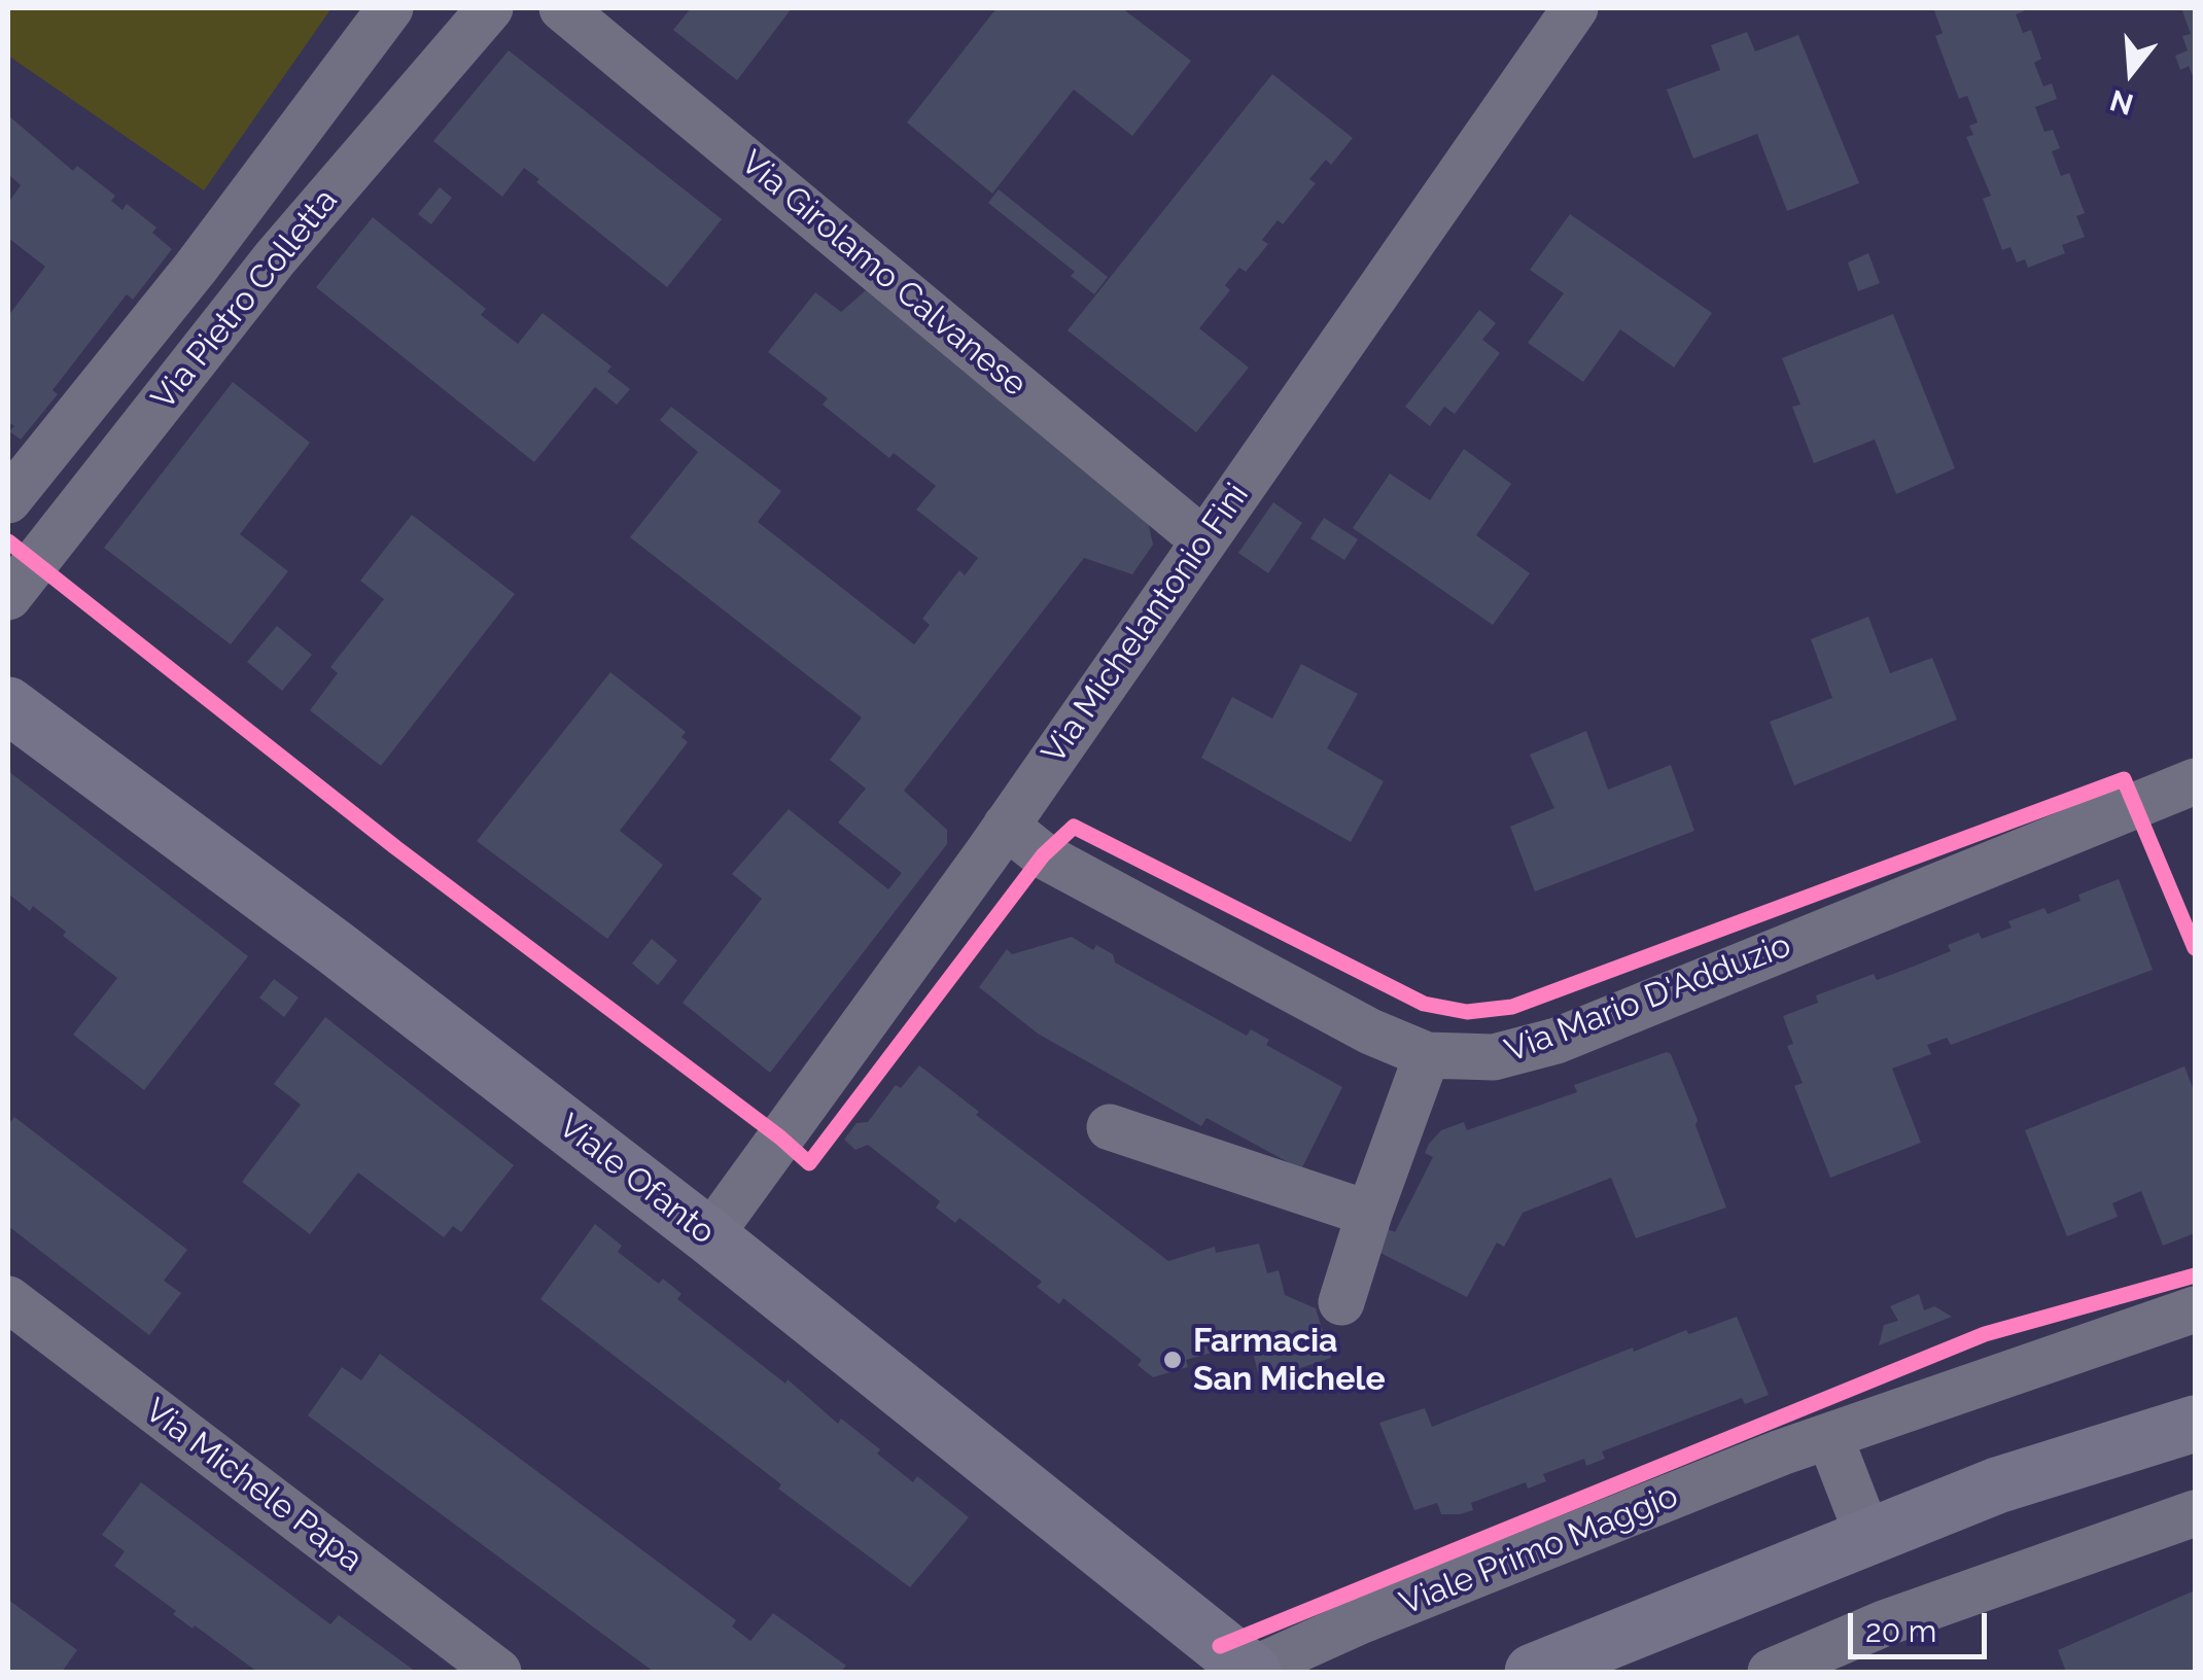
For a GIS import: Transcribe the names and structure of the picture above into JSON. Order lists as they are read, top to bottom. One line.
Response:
{"streets":{"main road":["Viale Ofanto"],"street":["Via Girolamo Calvanese","Via Pietro Colletta","Via Michelantonio Fini","Via Mario D'Adduzio","Via Michele Papa","Viale Primo Maggio"]},"crossings":[["Via Girolamo Calvanese","Via Michelantonio Fini"],["Via Michelantonio Fini","Via Mario D'Adduzio"],["Via Michelantonio Fini","Viale Ofanto"],["Viale Ofanto","Viale Primo Maggio"]],"places":["Farmacia San Michele"],"scale_bar":"20 m","north":"bottom"}
